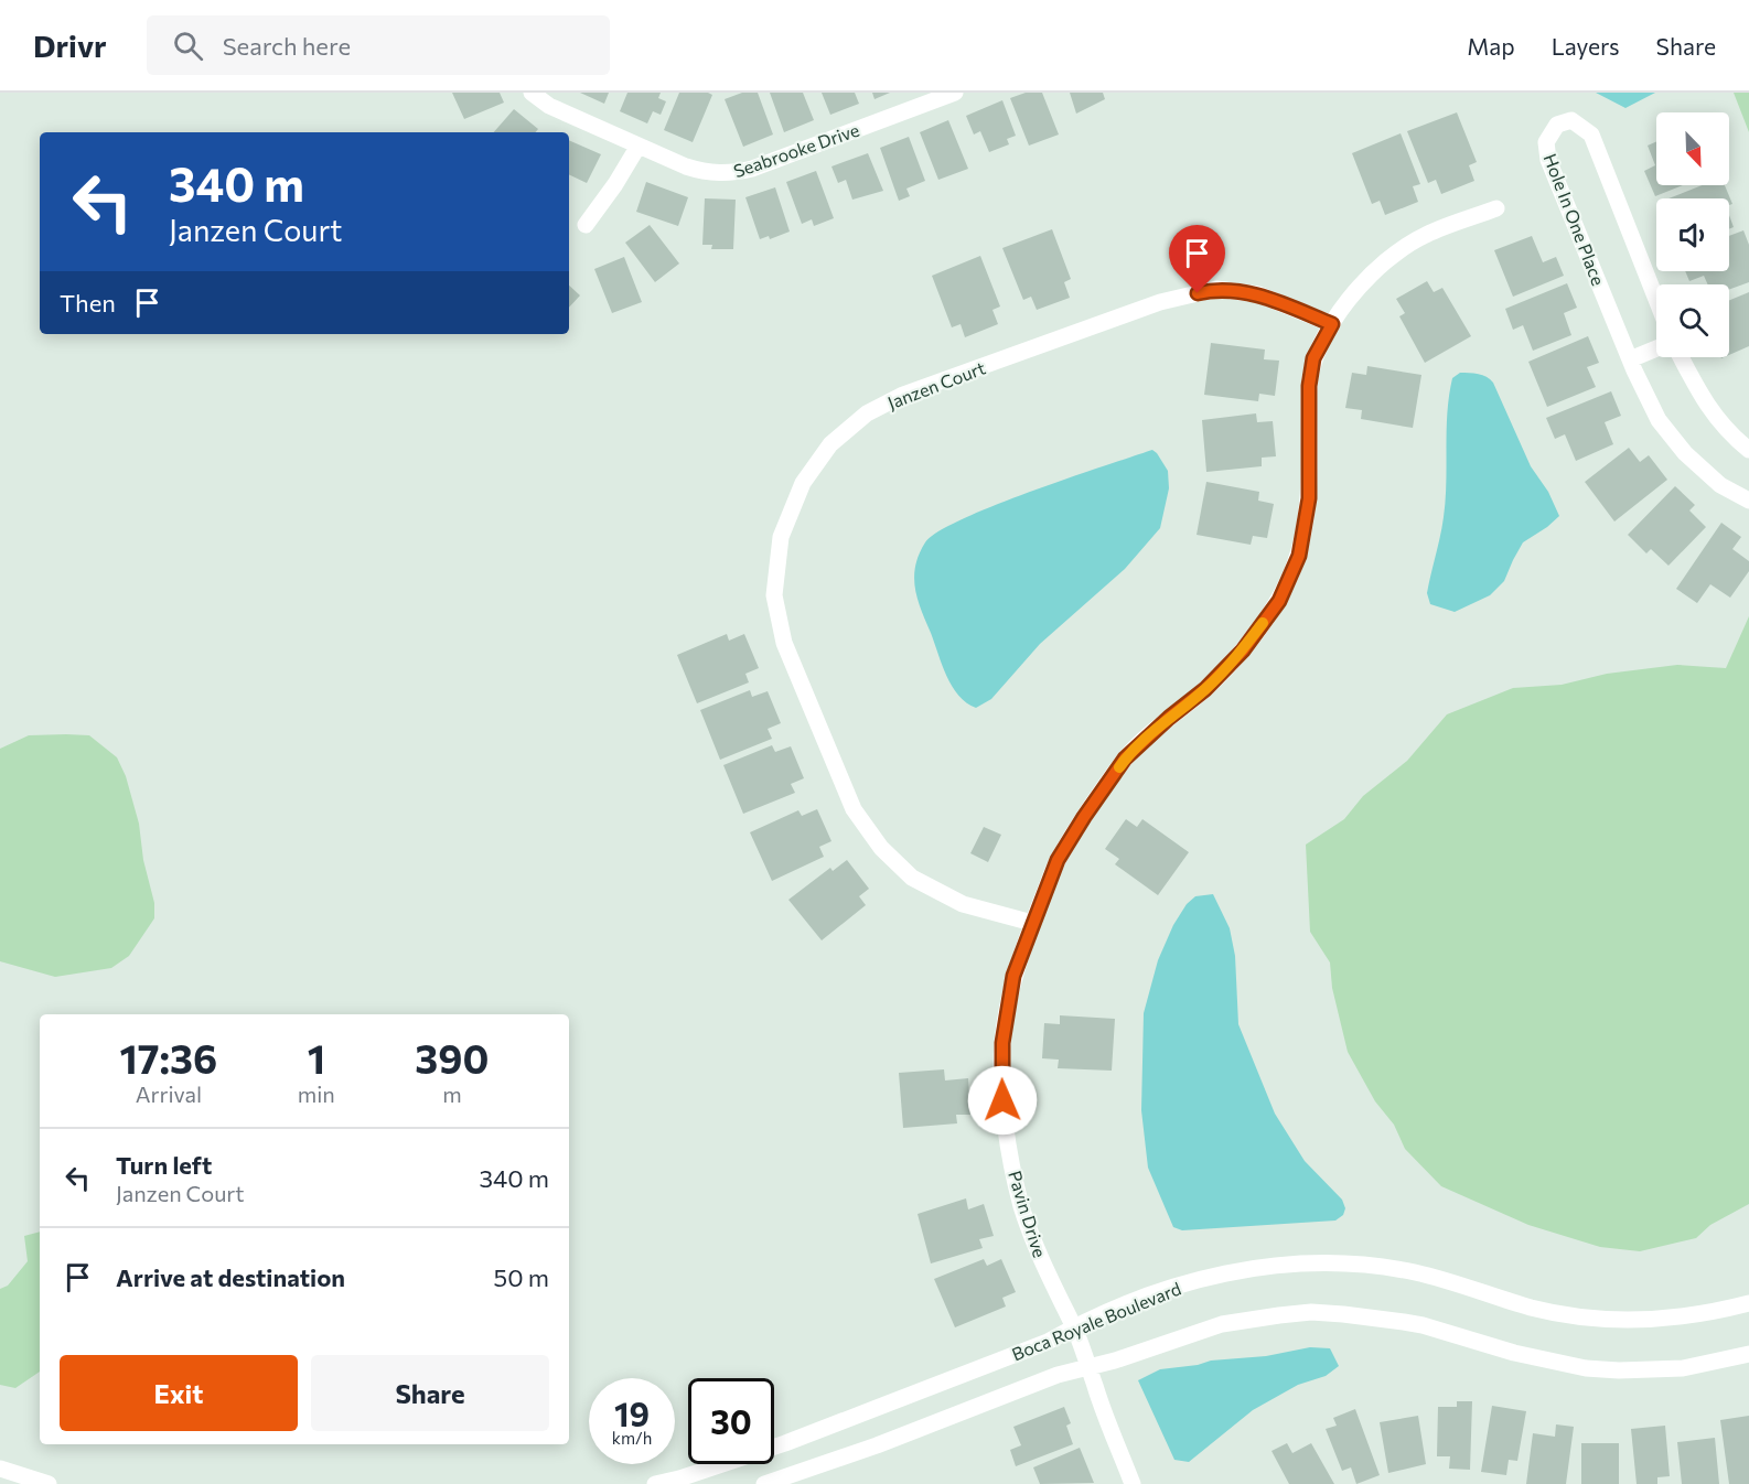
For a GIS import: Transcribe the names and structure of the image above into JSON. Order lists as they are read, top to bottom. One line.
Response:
{"streets":{"street":["Seabrooke Drive","Hole In One Place","Janzen Court","Pavin Drive","Boca Royale Boulevard"]},"crossings":[["Janzen Court","Pavin Drive"],["Pavin Drive","Boca Royale Boulevard"]],"north":"bottom right","page":{"header":"Drivr","search":"Search here","nav":["Map","Layers","Share"],"turn":["340 m","Janzen Court"],"then":"Then","eta":["17:36","Arrival","1","min","390","m"],"list":[{"name":"Turn left","note":"Janzen Court","value":"340 m"},{"name":"Arrive at destination","value":"50 m"}],"buttons":["Exit","Share"],"speed":"19 km/h","limit":"30"}}
